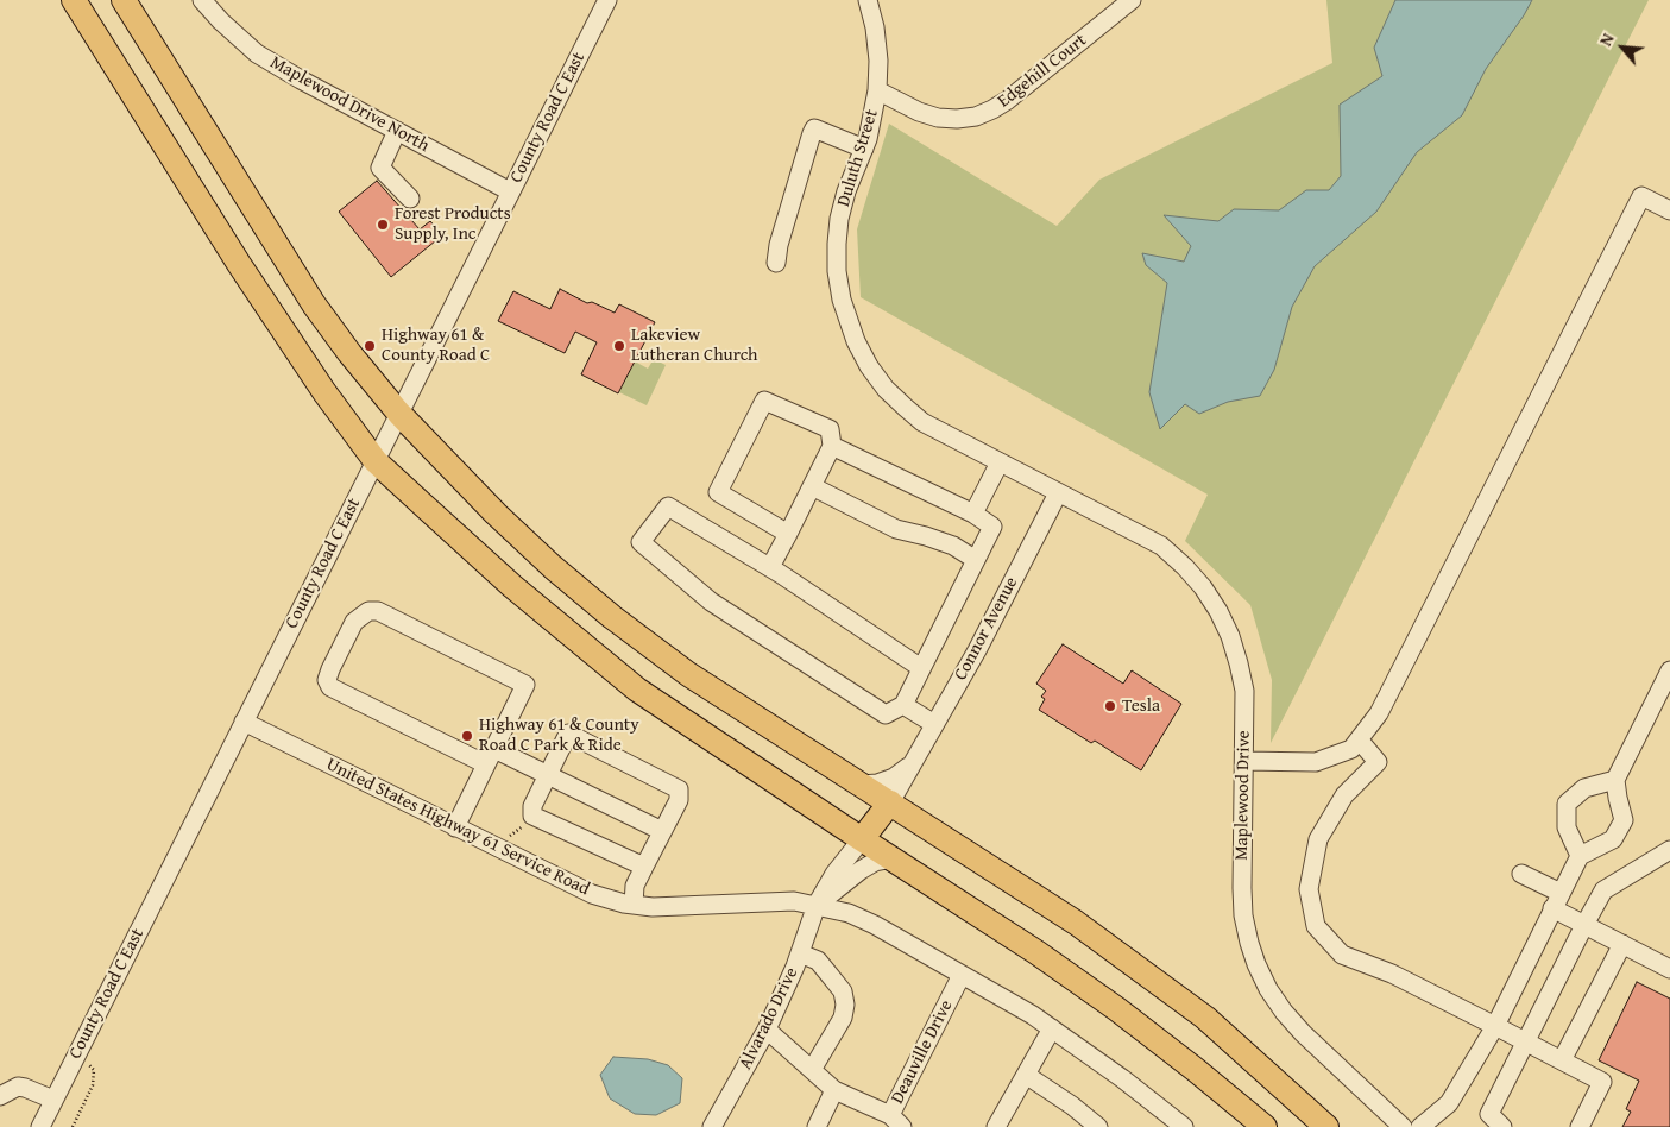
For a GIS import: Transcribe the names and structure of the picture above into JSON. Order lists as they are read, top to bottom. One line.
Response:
{"streets":{"main road":["Connor Avenue"],"street":["Edgehill Court","Maplewood Drive North","County Road C East","Duluth Street","Maplewood Drive","United States Highway 61 Service Road","Alvarado Drive","Deauville Drive"]},"crossings":[["Edgehill Court","Duluth Street"],["Maplewood Drive North","County Road C East"],["County Road C East","United States Highway 61 Service Road"],["Duluth Street","Connor Avenue"],["Duluth Street","Maplewood Drive"],["Connor Avenue","Maplewood Drive"],["Connor Avenue","Alvarado Drive"],["United States Highway 61 Service Road","Alvarado Drive"],["United States Highway 61 Service Road","Deauville Drive"]],"places":["Forest Products Supply, Inc","Highway 61 & County Road C","Lakeview Lutheran Church","Tesla","Highway 61 & County Road C Park & Ride"],"north":"top left"}
